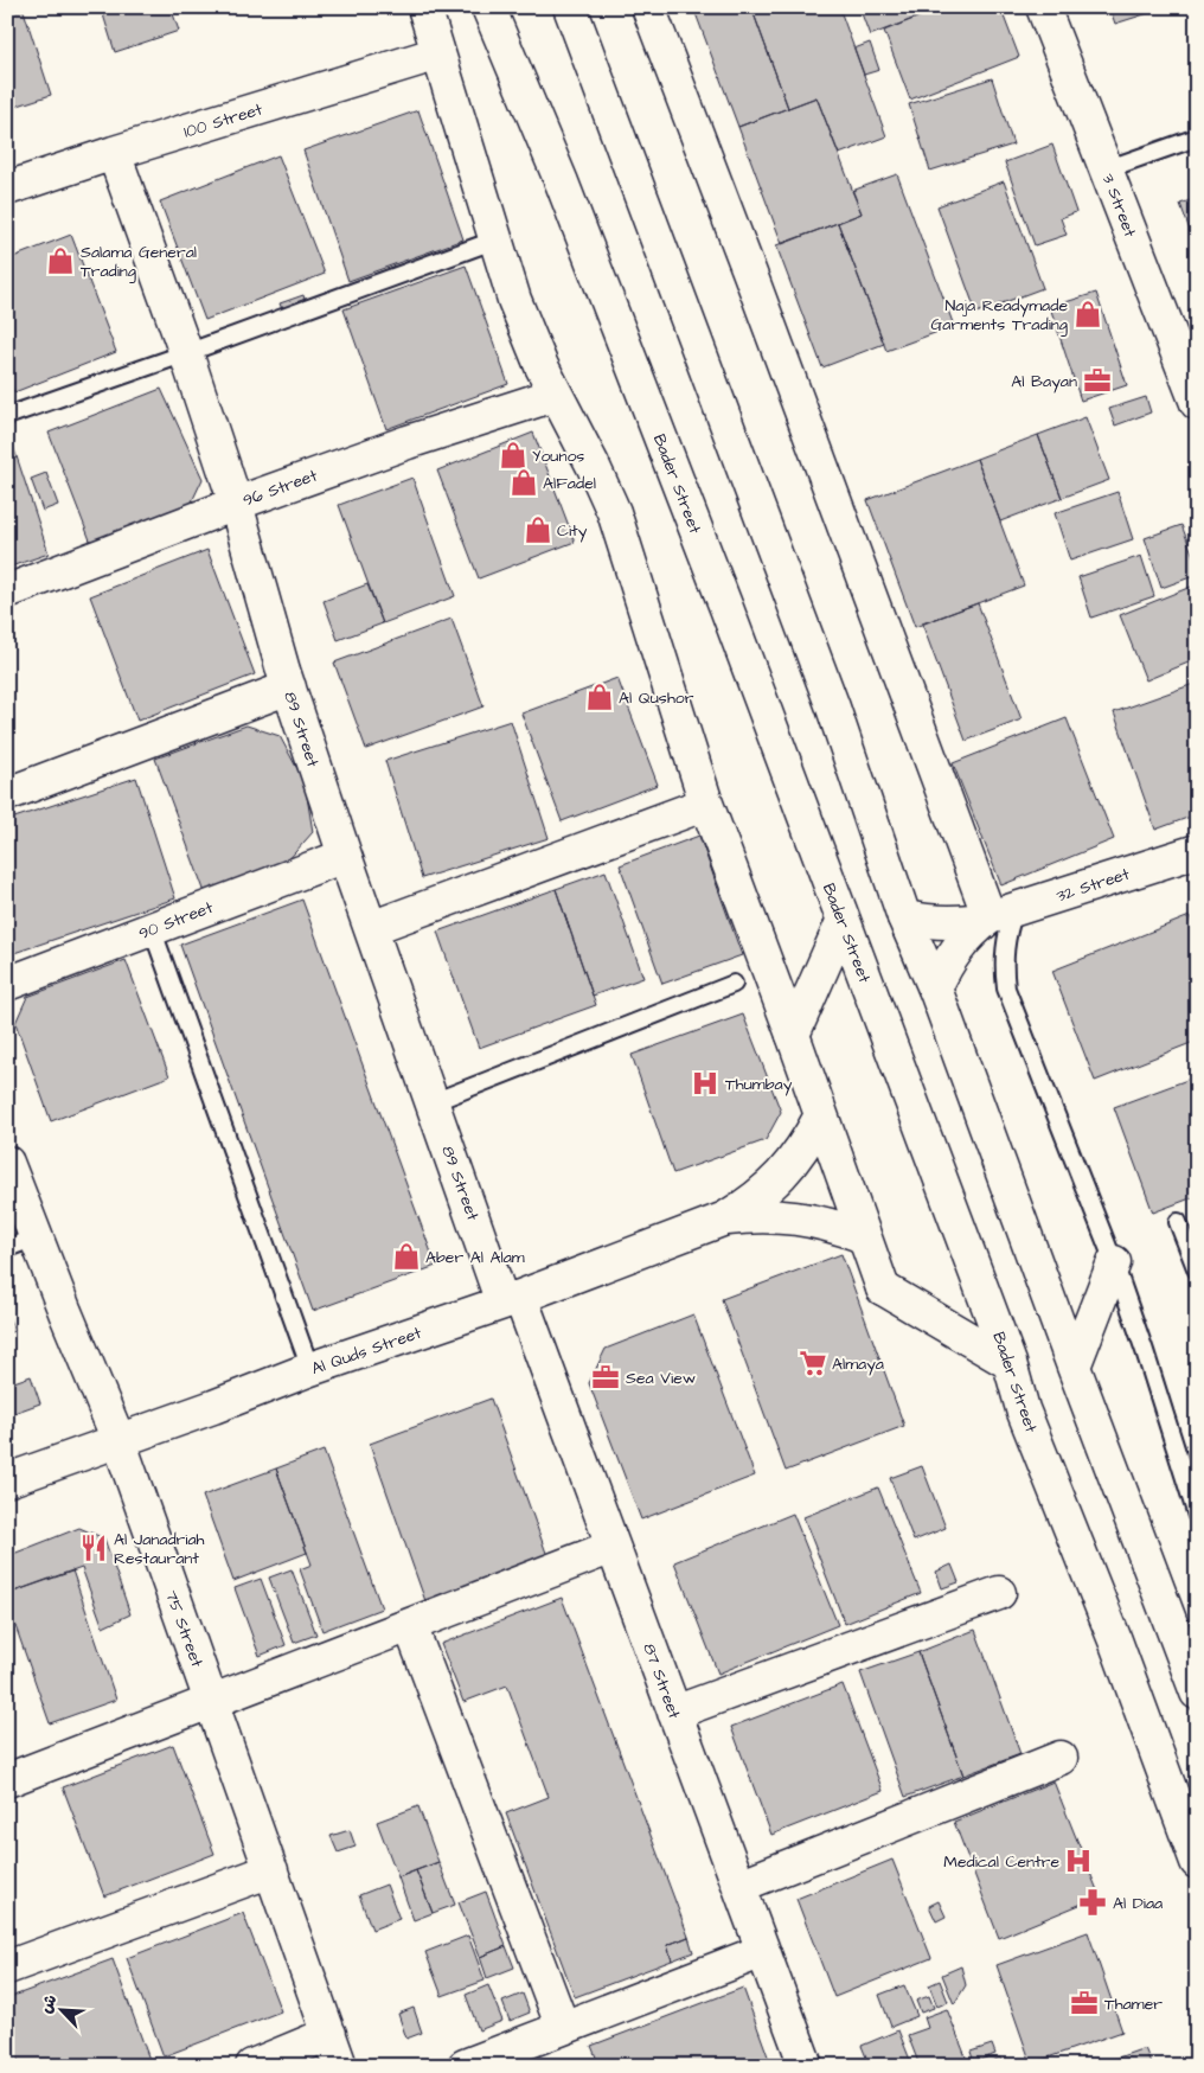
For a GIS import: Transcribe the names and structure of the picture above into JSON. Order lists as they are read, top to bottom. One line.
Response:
{"streets":{"street":["100 Street","3 Street","Bader Street","96 Street","89 Street","32 Street","90 Street","Al Quds Street","75 Street","87 Street"]},"crossings":[["100 Street","89 Street"],["96 Street","89 Street"],["89 Street","90 Street"],["89 Street","Al Quds Street"],["89 Street","87 Street"],["Al Quds Street","75 Street"],["Al Quds Street","87 Street"]],"places":{"shop":["Salama General Trading","Naja Readymade Garments Trading","Younos","AlFadel","City","Al Qushor","Aber Al Alam"],"office":["Al Bayan","Sea View","Thamer"],"hospital":["Thumbay","Medical Centre"],"supermarket":["Almaya"],"restaurant":["Al Janadriah Restaurant"],"pharmacy":["Al Diaa"]},"north":"top left"}
